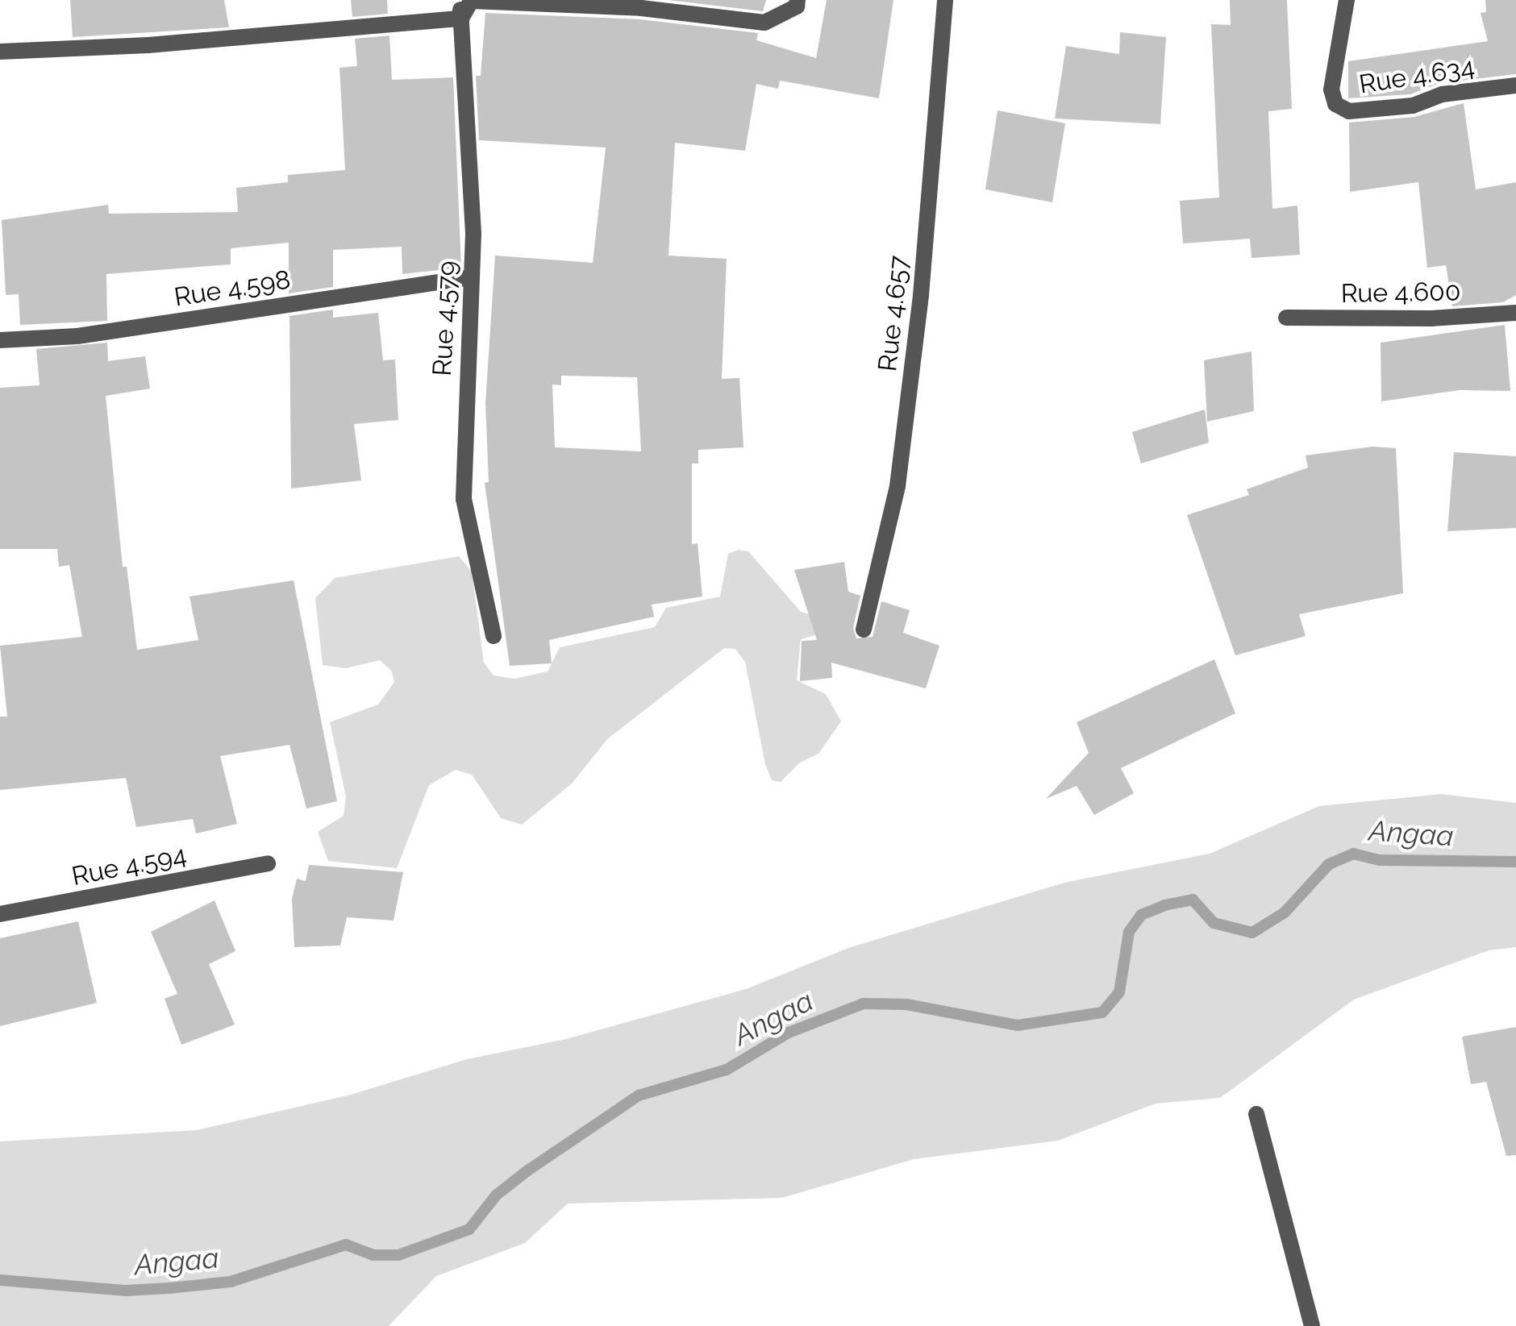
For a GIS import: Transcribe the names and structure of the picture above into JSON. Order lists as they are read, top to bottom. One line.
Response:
{"streets":{"street":["Rue 4.634","Rue 4.598","Rue 4.600","Rue 4.657","Rue 4.579","Rue 4.594"]},"crossings":[["Rue 4.598","Rue 4.579"]],"water":["Angaa"]}
